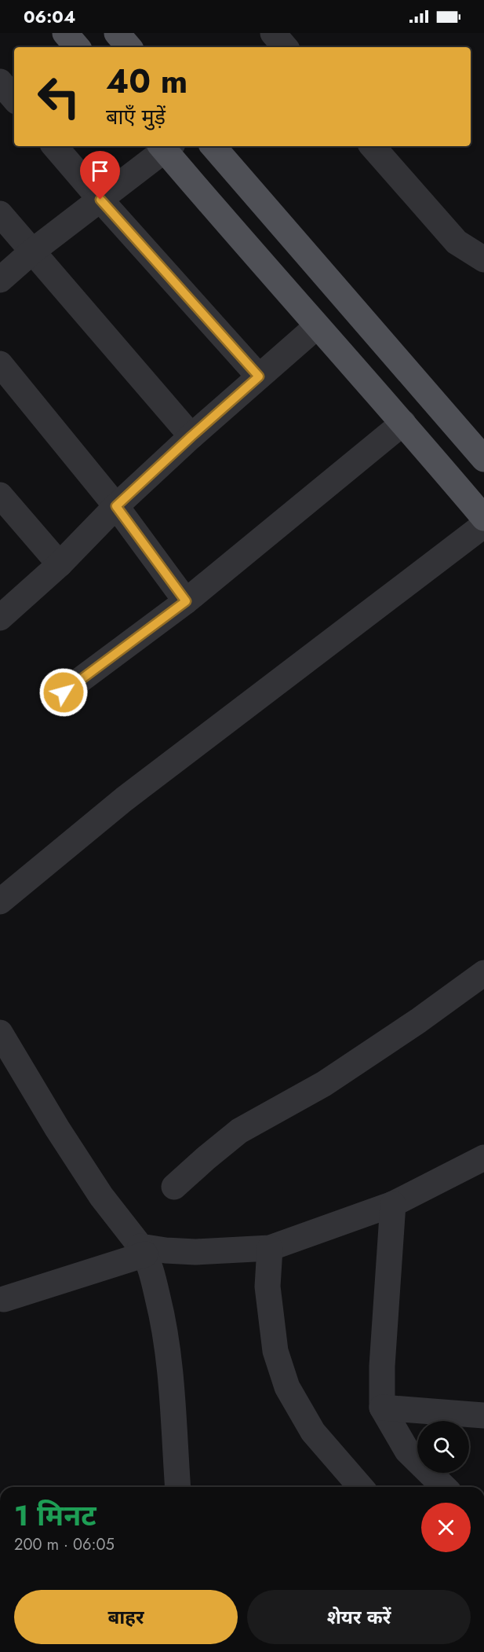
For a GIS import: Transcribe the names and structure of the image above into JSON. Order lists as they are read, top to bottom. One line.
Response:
{"page":{"status":"06:04","turn":["40 m","बाएँ मुड़ें"],"heading":["1 मिनट","200 m · 06:05"],"buttons":["बाहर","शेयर करें"]}}
